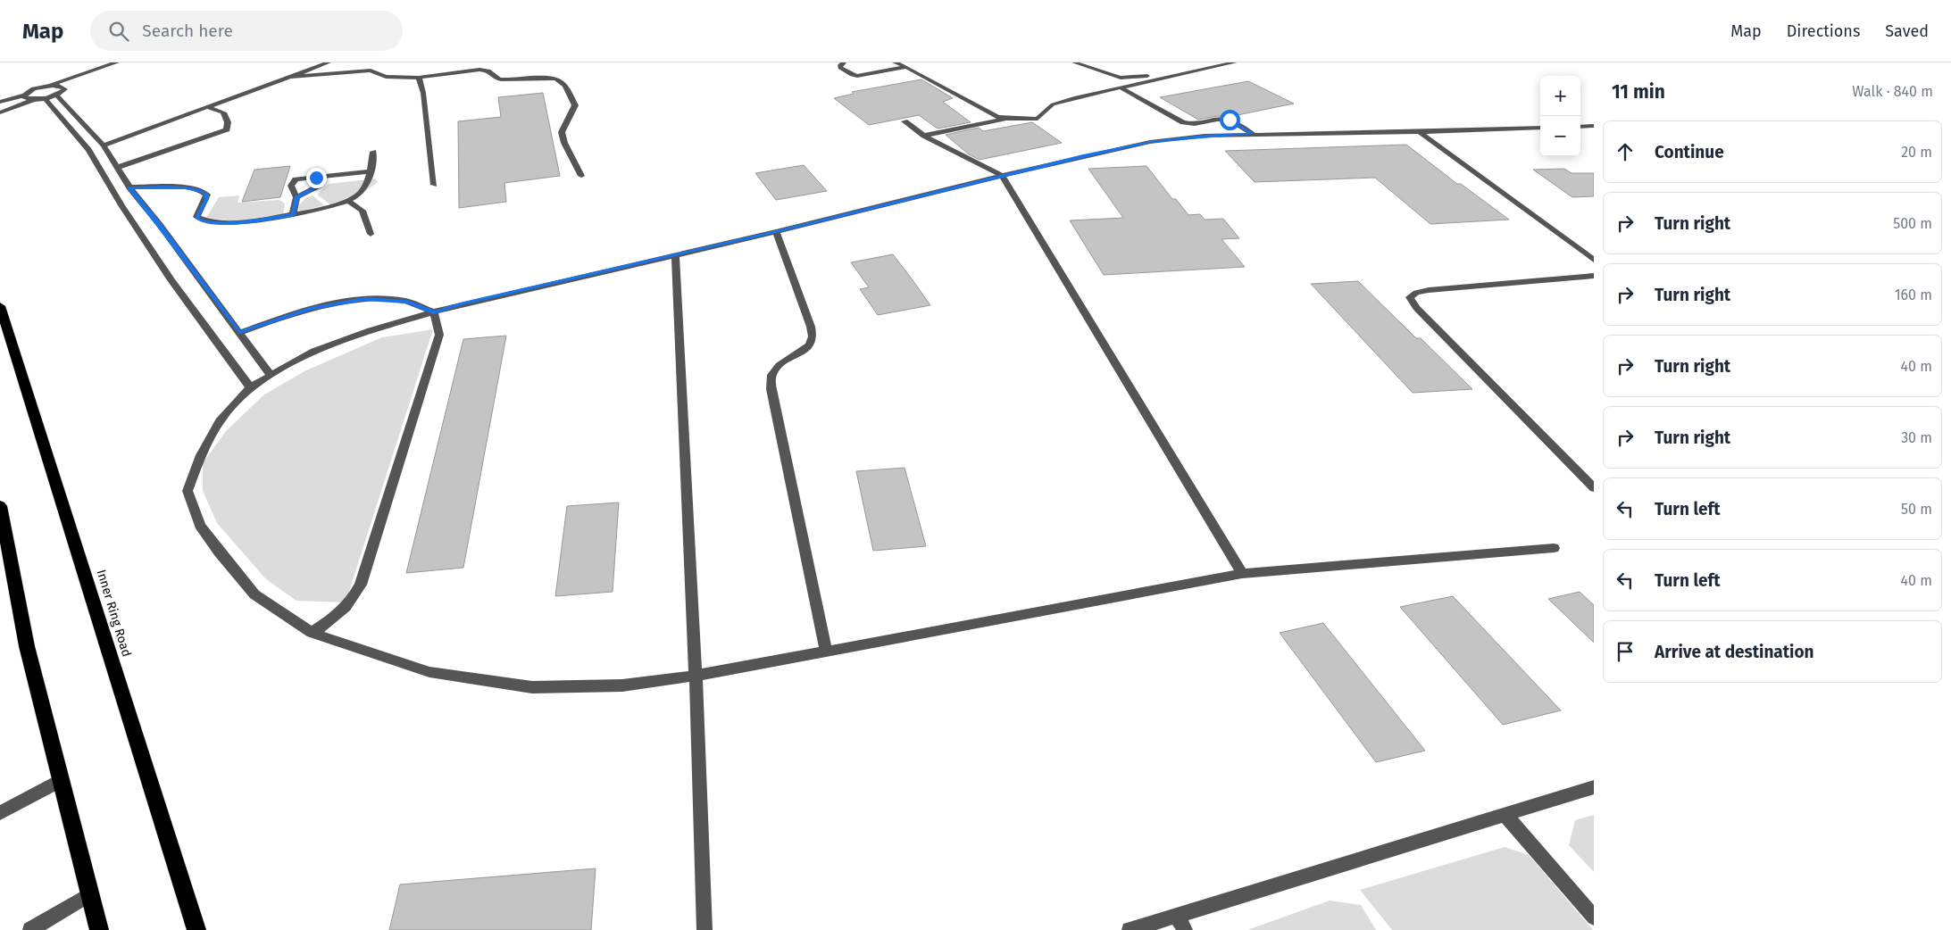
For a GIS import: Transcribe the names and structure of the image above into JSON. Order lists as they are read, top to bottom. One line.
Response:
{"streets":{"highway":["Inner Ring Road"]},"page":{"header":"Map","search":"Search here","nav":["Map","Directions","Saved"],"heading":["11 min","Walk · 840 m"],"map_buttons":["+","−"],"list":[["Continue","20 m"],["Turn right","500 m"],["Turn right","160 m"],["Turn right","40 m"],["Turn right","30 m"],["Turn left","50 m"],["Turn left","40 m"],"Arrive at destination"]}}
